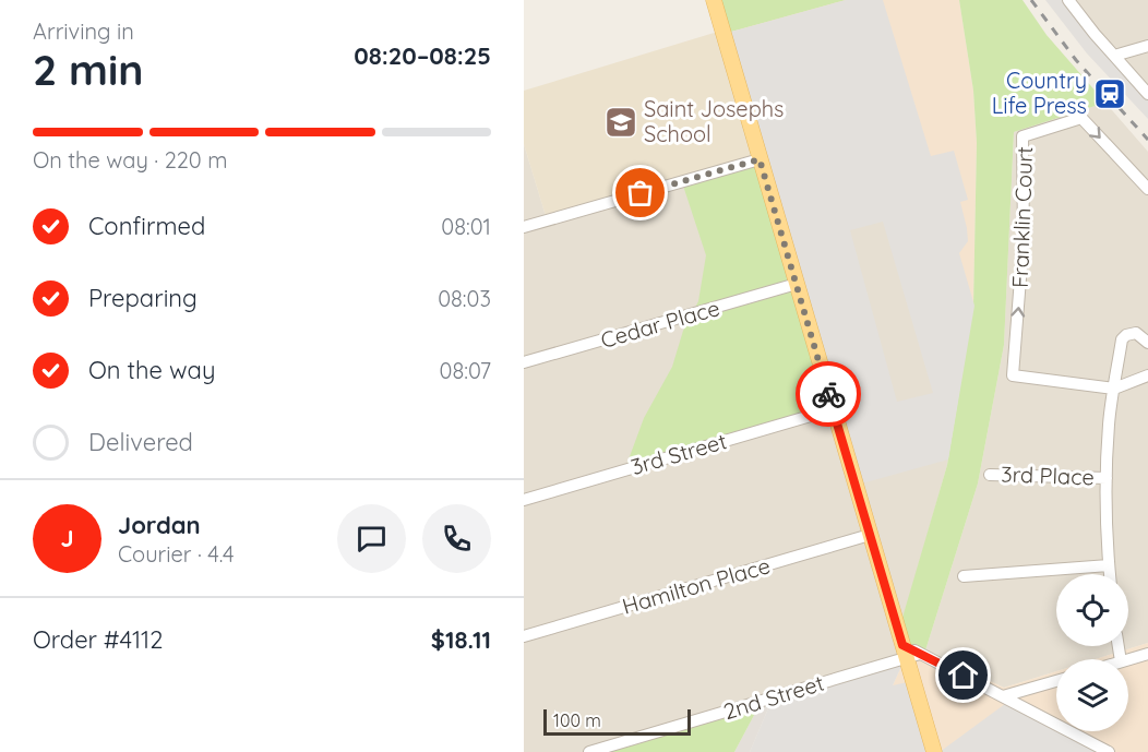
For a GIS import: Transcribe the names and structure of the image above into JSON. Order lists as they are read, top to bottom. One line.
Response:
{"streets":{"street":["Franklin Court","Cedar Place","3rd Street","3rd Place","Hamilton Place","2nd Street"]},"places":{"station":["Country Life Press"],"school or university":["Saint Josephs School"]},"scale_bar":"100 m","page":{"heading":["2 min","Arriving in","08:20–08:25"],"panel":["Jordan","Courier · 4.4","Order #4112","$18.11"],"bar":"On the way · 220 m","list":[["Confirmed","08:01"],["Preparing","08:03"],["On the way","08:07"],"Delivered"],"round":"J","scale":"100 m"}}
